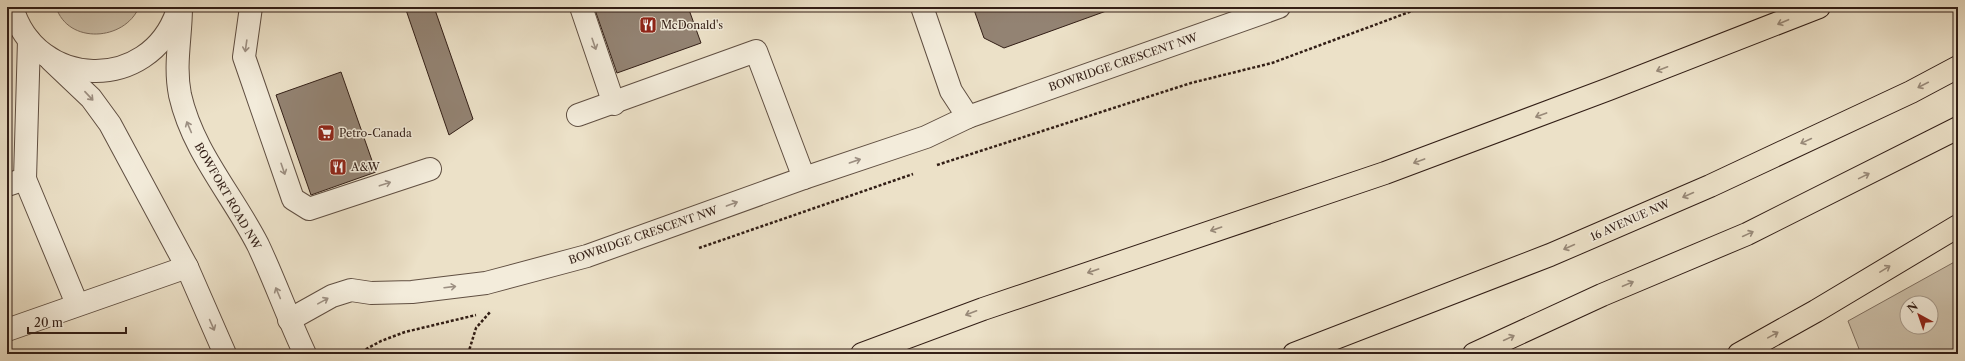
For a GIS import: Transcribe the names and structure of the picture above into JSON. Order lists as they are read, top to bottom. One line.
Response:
{"streets":{"highway":["16 AVENUE NW"],"street":["BOWRIDGE CRESCENT NW","BOWFORT ROAD NW"]},"crossings":[["BOWRIDGE CRESCENT NW","BOWFORT ROAD NW"]],"one_way":["BOWRIDGE CRESCENT NW"],"places":{"restaurant":["McDonald's","A&W"],"supermarket":["Petro-Canada"]},"scale_bar":"20 m","north":"top left"}
